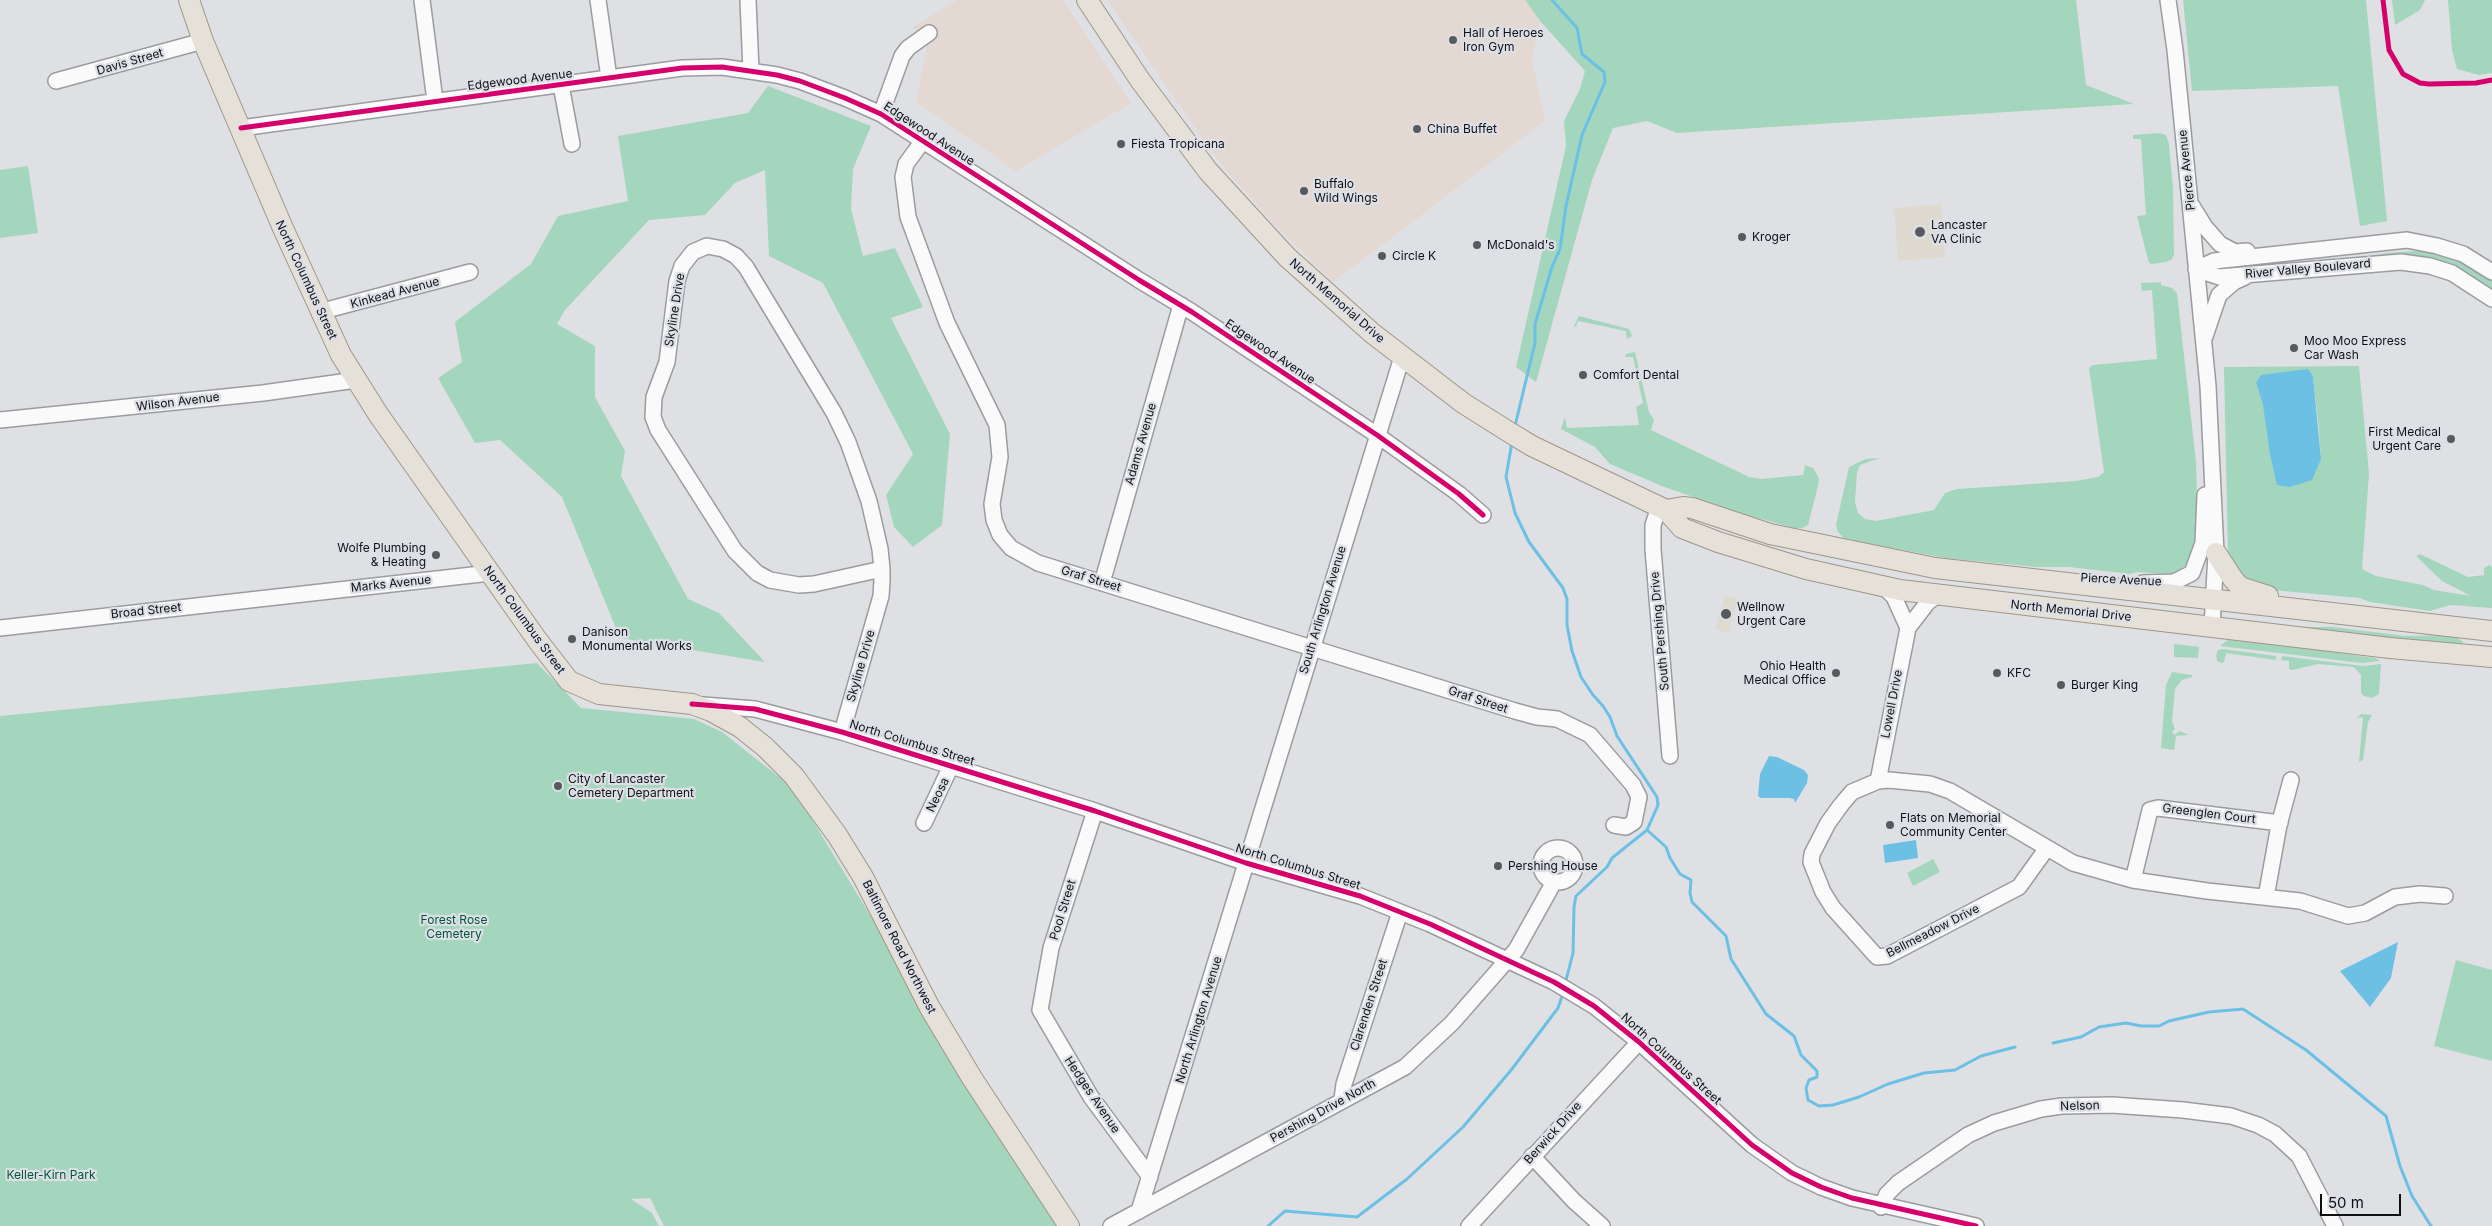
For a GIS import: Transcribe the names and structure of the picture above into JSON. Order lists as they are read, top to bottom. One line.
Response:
{"streets":{"main road":["North Columbus Street","North Memorial Drive","Baltimore Road Northwest"],"street":["Davis Street","Edgewood Avenue","Pierce Avenue","River Valley Boulevard","Kinkead Avenue","Skyline Drive","Wilson Avenue","Adams Avenue","Graf Street","Marks Avenue","South Arlington Avenue","Broad Street","South Pershing Drive","Lowell Drive","Neosa","Greenglen Court","Pool Street","Bellmeadow Drive","Clarenden Street","North Arlington Avenue","Hedges Avenue","Nelson","Pershing Drive North","Berwick Drive"]},"crossings":[["Davis Street","North Columbus Street"],["Edgewood Avenue","North Columbus Street"],["Edgewood Avenue","Adams Avenue"],["Edgewood Avenue","Graf Street"],["Edgewood Avenue","South Arlington Avenue"],["Pierce Avenue","River Valley Boulevard"],["Pierce Avenue","North Memorial Drive"],["North Columbus Street","Kinkead Avenue"],["North Columbus Street","Skyline Drive"],["North Columbus Street","Wilson Avenue"],["North Columbus Street","Marks Avenue"],["North Columbus Street","South Arlington Avenue"],["North Columbus Street","Neosa"],["North Columbus Street","Pool Street"],["North Columbus Street","Baltimore Road Northwest"],["North Columbus Street","Clarenden Street"],["North Columbus Street","North Arlington Avenue"],["North Columbus Street","Nelson"],["North Columbus Street","Pershing Drive North"],["North Columbus Street","Berwick Drive"],["North Memorial Drive","South Arlington Avenue"],["North Memorial Drive","South Pershing Drive"],["North Memorial Drive","Lowell Drive"],["Adams Avenue","Graf Street"],["Graf Street","South Arlington Avenue"],["Marks Avenue","Broad Street"],["South Arlington Avenue","North Arlington Avenue"],["Lowell Drive","Bellmeadow Drive"],["Greenglen Court","Bellmeadow Drive"],["Pool Street","Hedges Avenue"],["Clarenden Street","Pershing Drive North"],["North Arlington Avenue","Hedges Avenue"],["North Arlington Avenue","Pershing Drive North"]],"parks":["Forest Rose Cemetery","Keller-Kirn Park"],"places":["Hall of Heroes Iron Gym","China Buffet","Fiesta Tropicana","Buffalo Wild Wings","Lancaster VA Clinic","Kroger","McDonald's","Circle K","Moo Moo Express Car Wash","Comfort Dental","First Medical Urgent Care","Wolfe Plumbing & Heating","Wellnow Urgent Care","Danison Monumental Works","Ohio Health Medical Office","KFC","Burger King","City of Lancaster Cemetery Department","Flats on Memorial Community Center","Pershing House"],"scale_bar":"50 m"}
